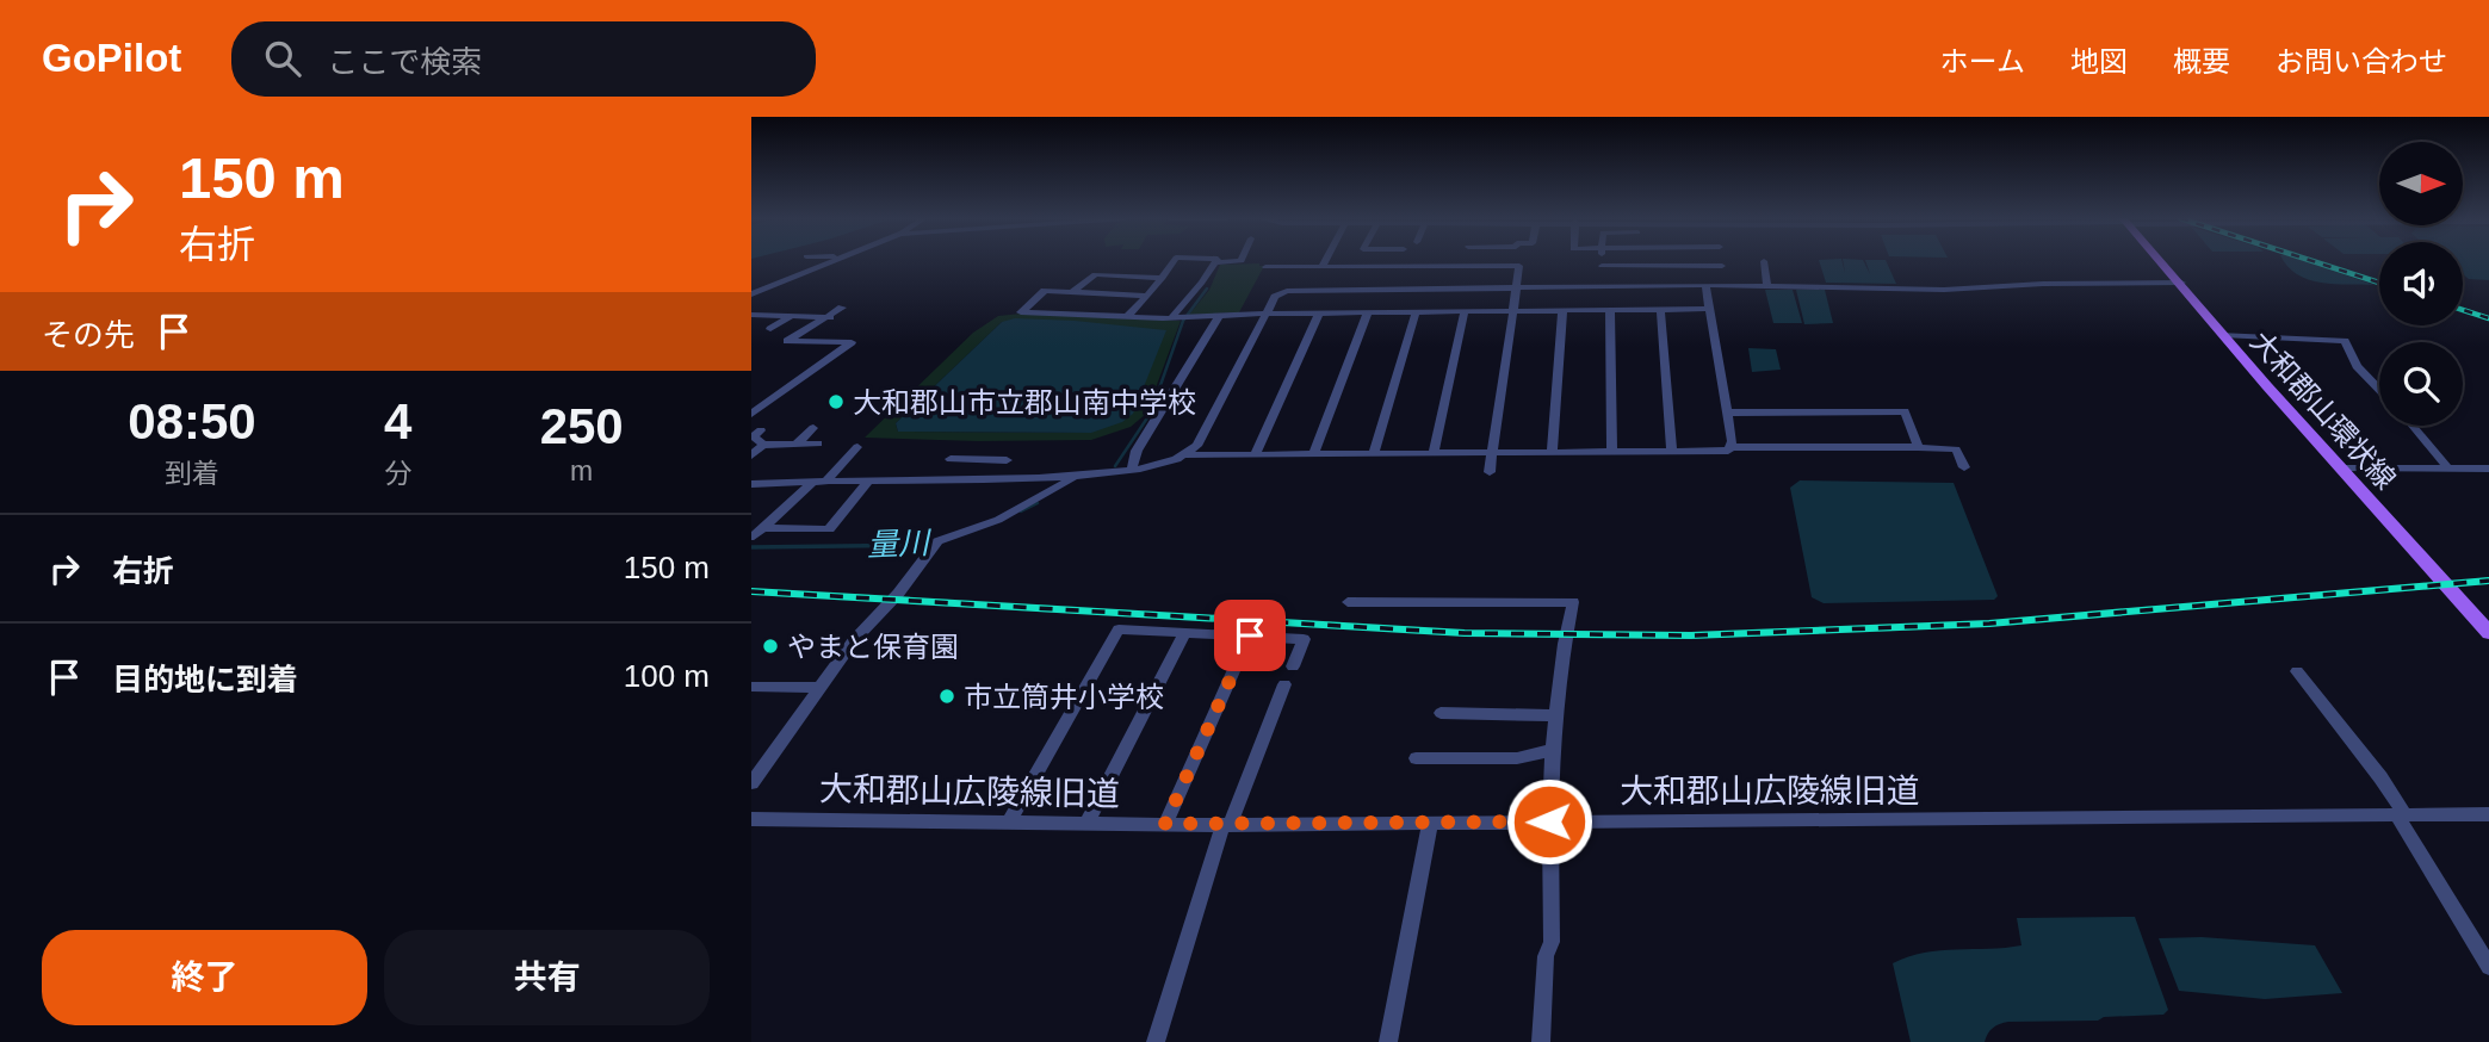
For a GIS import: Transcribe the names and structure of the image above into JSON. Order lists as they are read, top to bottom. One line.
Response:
{"streets":{"main road":["大和郡山環状線"],"street":["大和郡山広陵線旧道"]},"water":["量川"],"places":["大和郡山市立郡山南中学校","やまと保育園","市立筒井小学校"],"north":"right","page":{"header":"GoPilot","search":"ここで検索","nav":["ホーム","地図","概要","お問い合わせ"],"turn":["150 m","右折"],"then":"その先","eta":["08:50","到着","4","分","250","m"],"list":[{"name":"右折","value":"150 m"},{"name":"目的地に到着","value":"100 m"}],"buttons":["終了","共有"]}}
